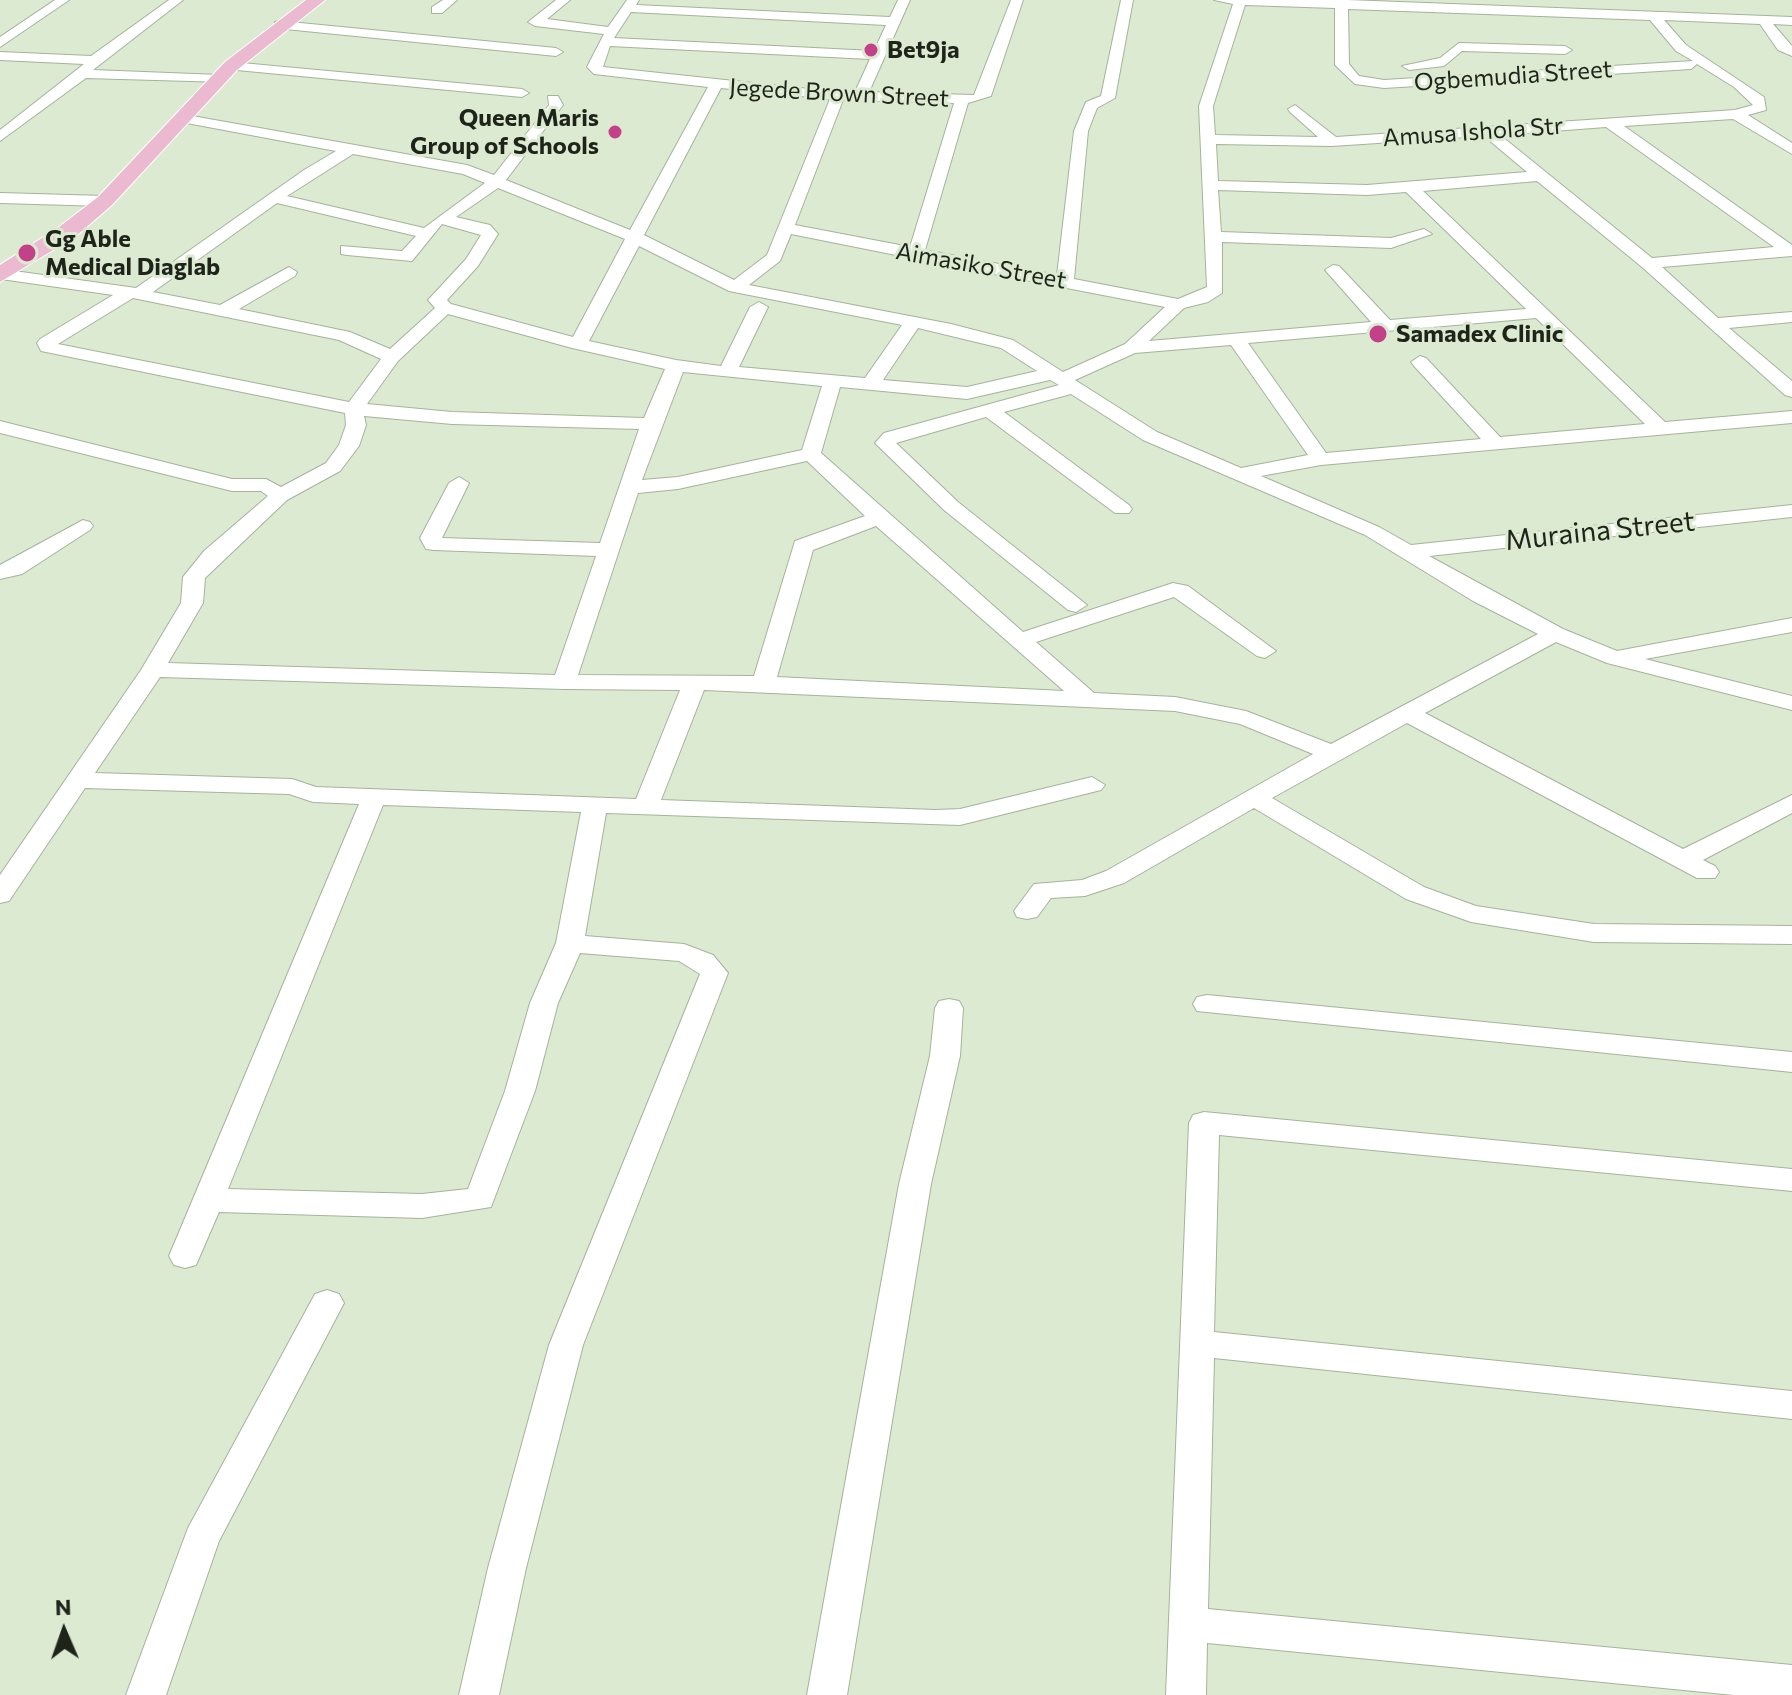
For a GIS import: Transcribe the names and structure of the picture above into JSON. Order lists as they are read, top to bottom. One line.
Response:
{"streets":{"street":["Ogbemudia Street","Jegede Brown Street","Amusa Ishola Str","Aimasiko Street","Muraina Street"]},"places":["Bet9ja","Queen Maris Group of Schools","Gg Able Medical Diaglab","Samadex Clinic"],"north":"top"}
